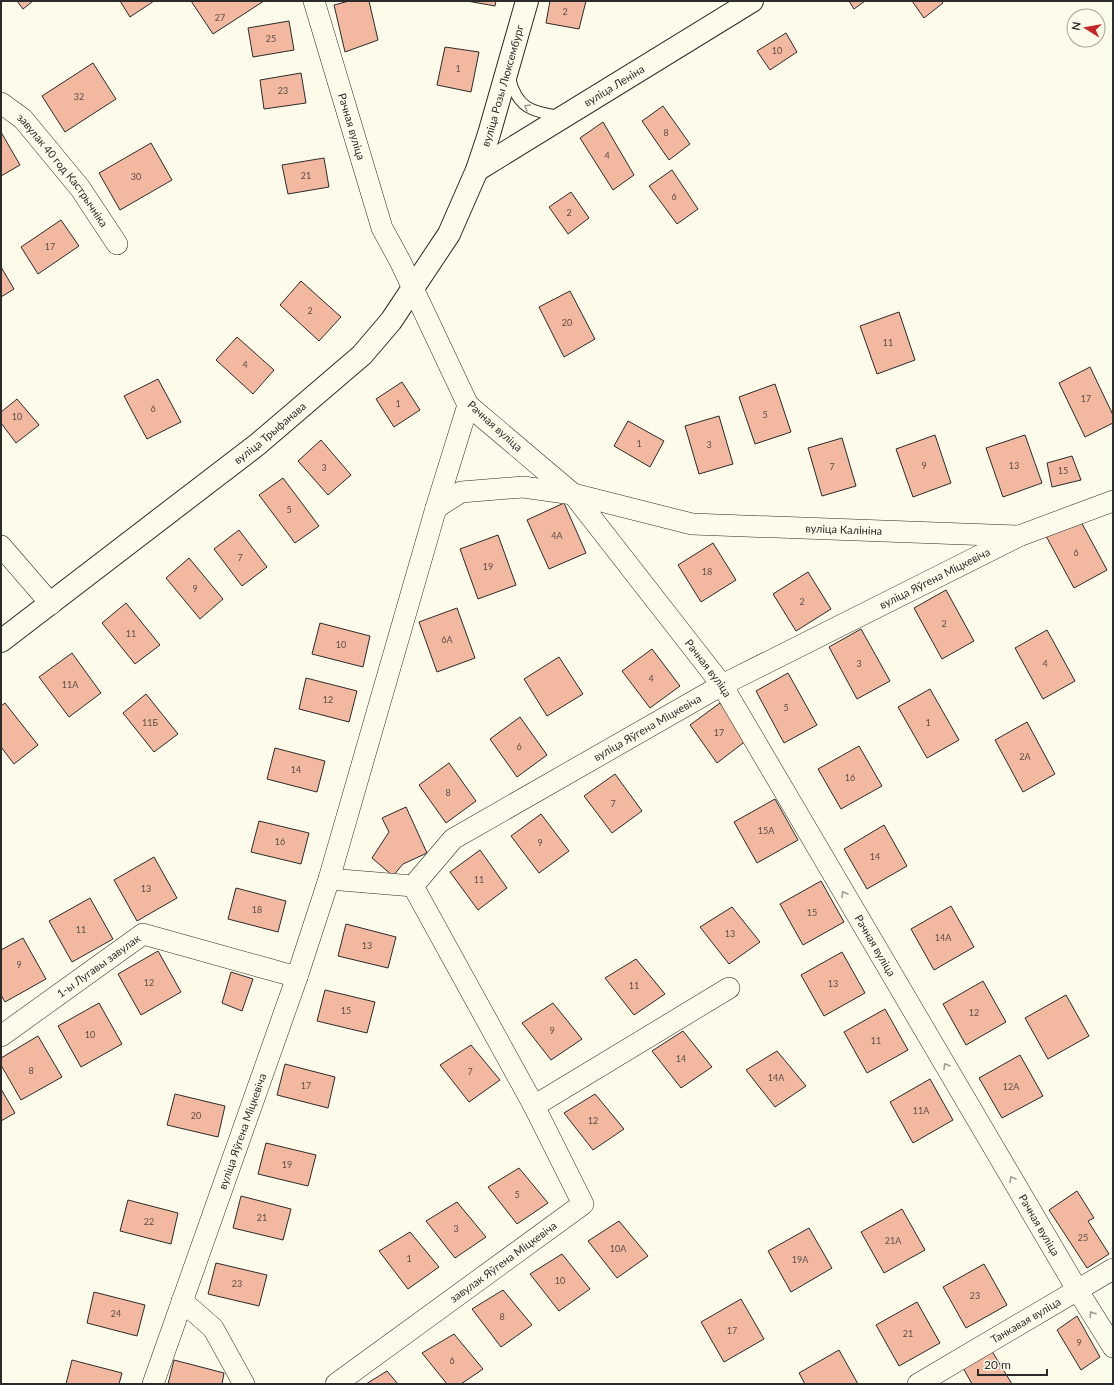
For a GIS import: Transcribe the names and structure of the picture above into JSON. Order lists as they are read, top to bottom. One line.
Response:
{"streets":{"street":["вуліца Розы Люксембург","вуліца Леніна","Рачная вуліца","завулак 40 год Кастрычніка","вуліца Трыфанава","вуліца Калініна","вуліца Яўгена Міцкевіча","1-ы Лугавы завулак","завулак Яўгена Міцкевіча","Танкавая вуліца"]},"crossings":[["вуліца Розы Люксембург","вуліца Леніна"],["вуліца Розы Люксембург","вуліца Трыфанава"],["вуліца Леніна","вуліца Трыфанава"],["Рачная вуліца","вуліца Трыфанава"],["Рачная вуліца","вуліца Калініна"],["Рачная вуліца","вуліца Яўгена Міцкевіча"],["Рачная вуліца","Танкавая вуліца"],["вуліца Калініна","вуліца Яўгена Міцкевіча"],["вуліца Яўгена Міцкевіча","1-ы Лугавы завулак"],["вуліца Яўгена Міцкевіча","завулак Яўгена Міцкевіча"]],"one_way":["Рачная вуліца"],"house_numbers":["2","27","25","10","1","23","32","8","4","21","30","6","2","17","2","20","11","4","17","1","6","5","10","1","3","9","13","7","3","15","5","4А","6","7","19","18","9","2","2","11","6А","10","3","4","4","11А","12","5","11Б","1","17","6","2А","14","16","8","7","15А","16","9","14","11","13","18","15","11","13","14А","13","9","12","13","11","15","12","9","10","11","14","8","7","14А","17","12А","11А","20","12","19","5","21","22","3","25","21А","10А","1","19А","10","23","23","24","8","17","21","9","6"],"scale_bar":"20 m","north":"left"}
